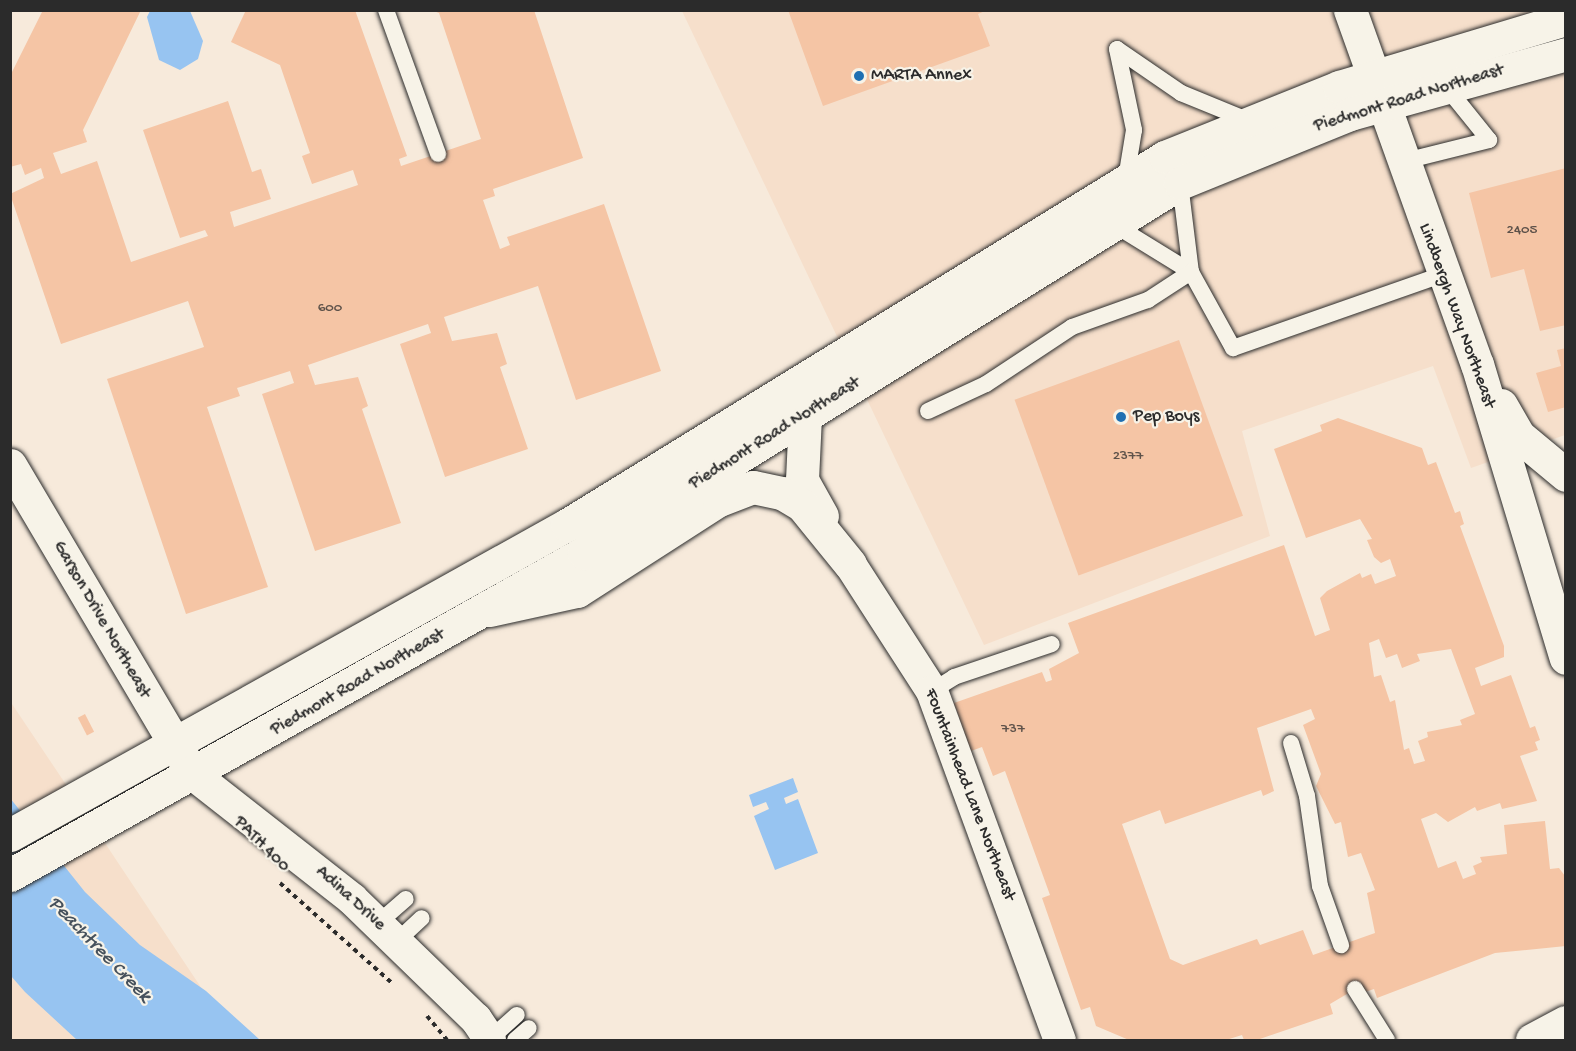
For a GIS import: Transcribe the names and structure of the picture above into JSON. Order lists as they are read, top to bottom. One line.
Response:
{"streets":{"main road":["Piedmont Road Northeast","Lindbergh Way Northeast","Garson Drive Northeast"],"street":["Fountainhead Lane Northeast","Adina Drive"],"path":["PATH 400"]},"crossings":[["Piedmont Road Northeast","Lindbergh Way Northeast"],["Piedmont Road Northeast","Garson Drive Northeast"],["Piedmont Road Northeast","Adina Drive"],["Garson Drive Northeast","Adina Drive"]],"water":["Peachtree Creek"],"places":["MARTA Annex","Pep Boys"],"house_numbers":["2405","600","2377","737"]}
